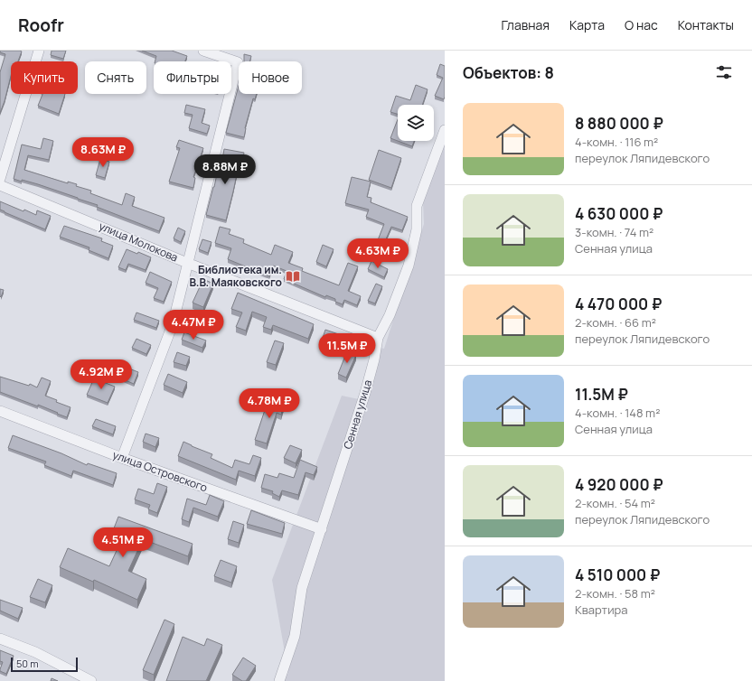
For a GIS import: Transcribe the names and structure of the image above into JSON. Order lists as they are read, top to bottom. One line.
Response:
{"streets":{"street":["улица Молокова","Сенная улица","улица Островского"]},"crossings":[["улица Молокова","Сенная улица"],["Сенная улица","улица Островского"]],"places":{"library":["Библиотека им. В.В. Маяковского"]},"scale_bar":"50 m","page":{"header":"Roofr","nav":["Главная","Карта","О нас","Контакты"],"heading":"Объектов: 8","chip":["Купить","Снять","Фильтры","Новое"],"list":[{"name":"8 880 000 ₽","note":"4-комн. · 116 m² · переулок Ляпидевского"},{"name":"4 630 000 ₽","note":"3-комн. · 74 m² · Сенная улица"},{"name":"4 470 000 ₽","note":"2-комн. · 66 m² · переулок Ляпидевского"},{"name":"11.5M ₽","note":"4-комн. · 148 m² · Сенная улица"},{"name":"4 920 000 ₽","note":"2-комн. · 54 m² · переулок Ляпидевского"},{"name":"4 510 000 ₽","note":"2-комн. · 58 m² · Квартира"}],"price":["8.63M ₽","8.88M ₽","4.63M ₽","4.47M ₽","11.5M ₽","4.92M ₽","4.78M ₽","4.51M ₽"],"scale":"50 m"}}
